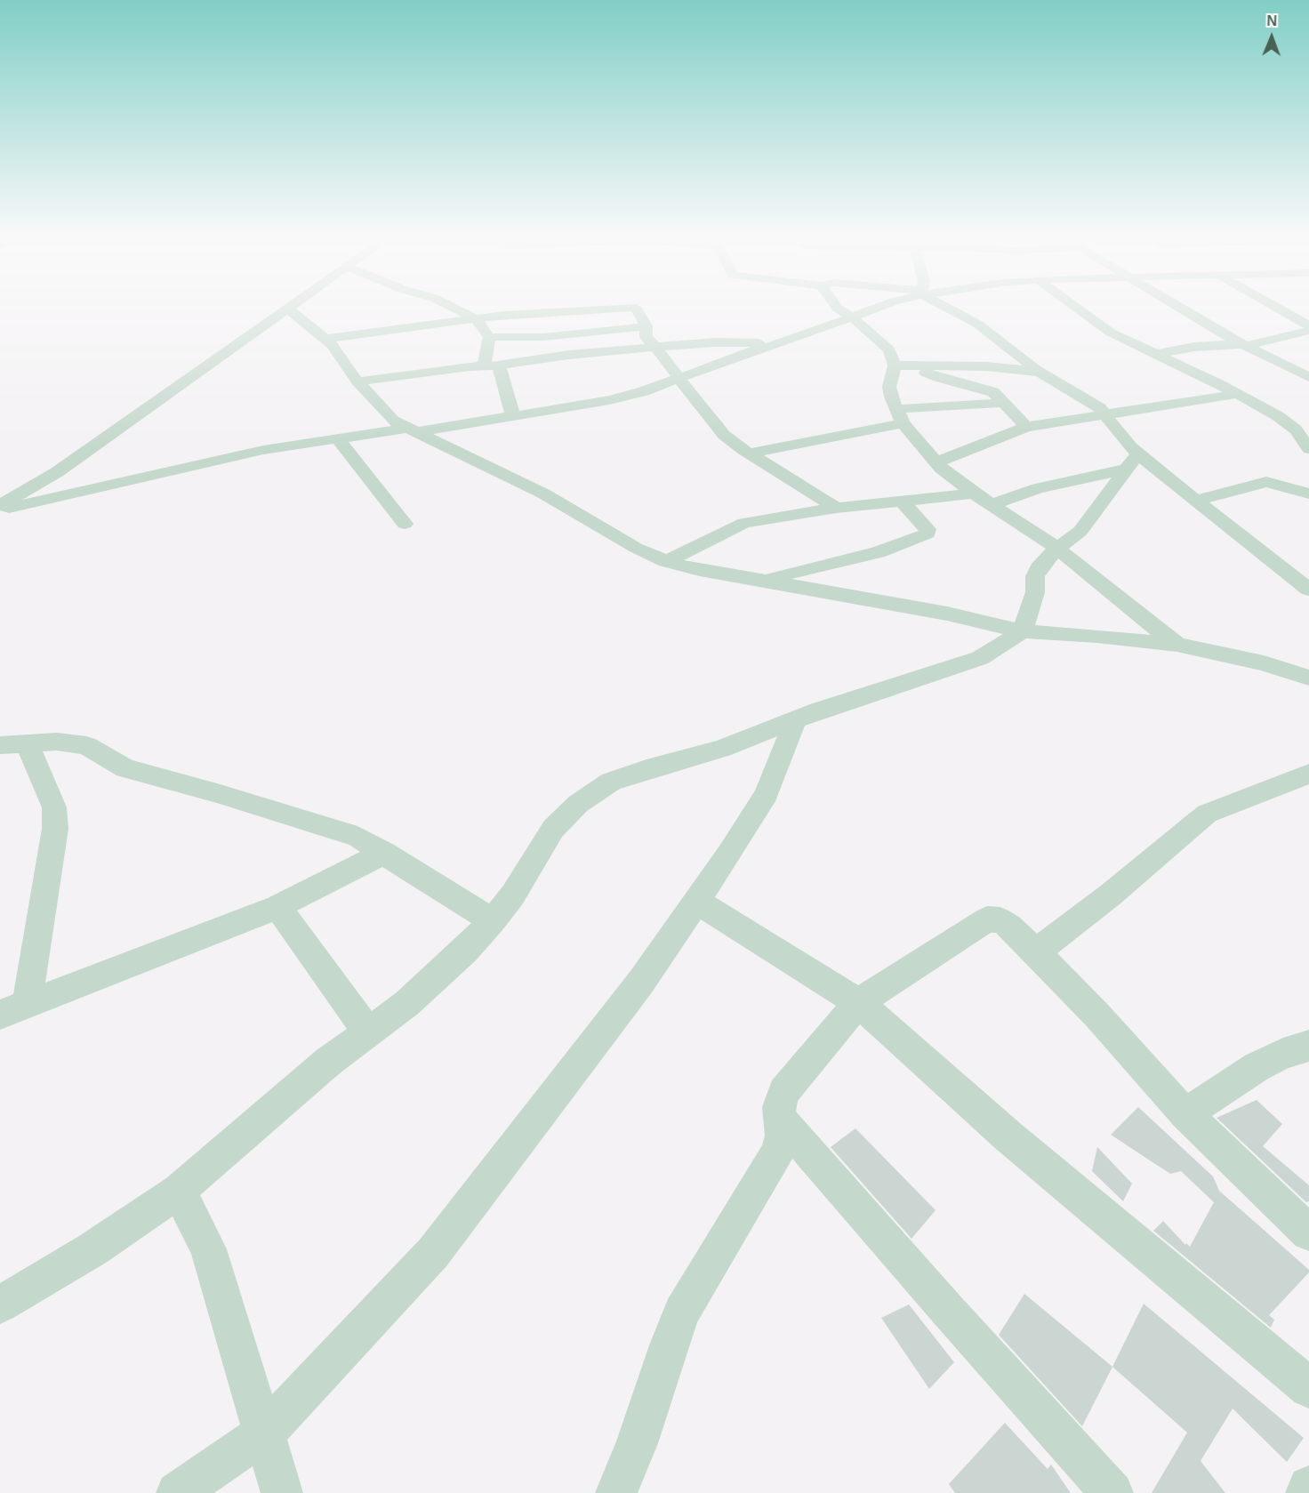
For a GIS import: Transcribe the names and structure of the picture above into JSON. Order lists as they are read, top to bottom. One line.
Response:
{"north":"top"}
